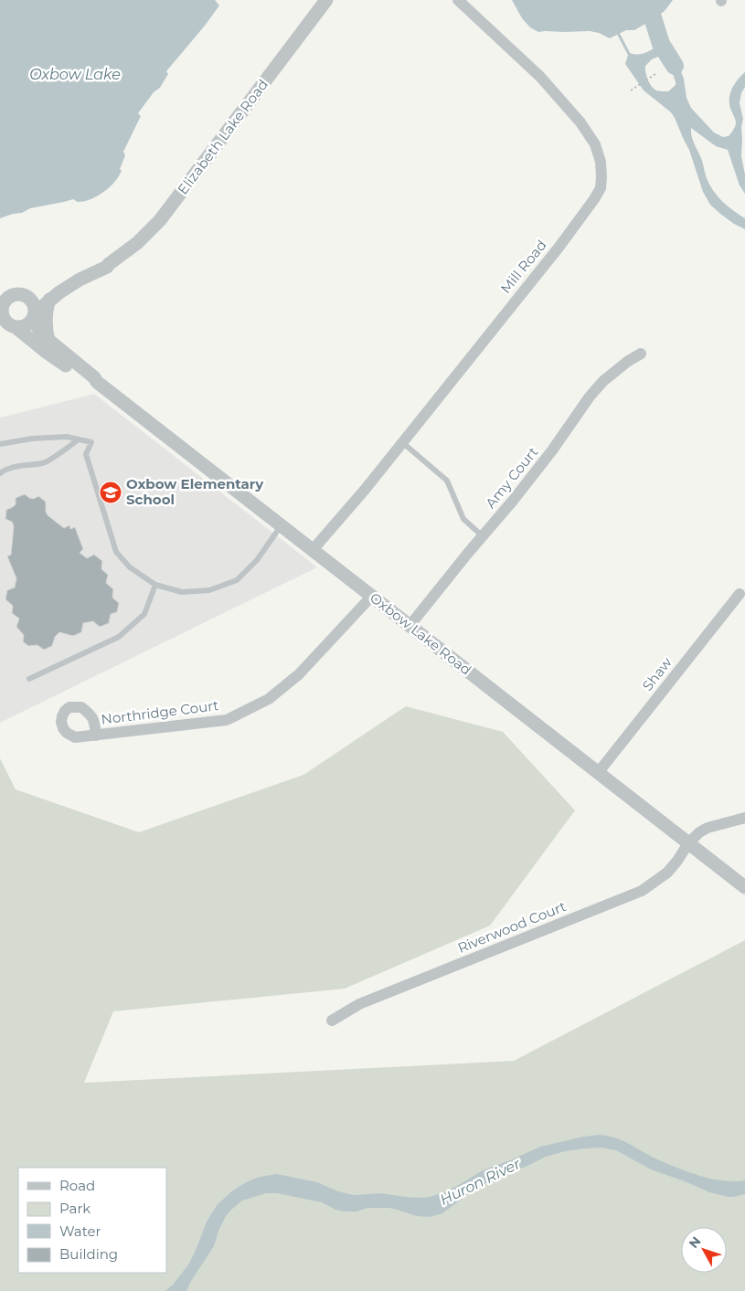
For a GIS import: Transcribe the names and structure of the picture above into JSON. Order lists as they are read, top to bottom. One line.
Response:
{"streets":{"street":["Elizabeth Lake Road","Mill Road","Amy Court","Oxbow Lake Road","Shaw","Northridge Court","Riverwood Court"]},"crossings":[["Elizabeth Lake Road","Oxbow Lake Road"],["Mill Road","Oxbow Lake Road"],["Amy Court","Oxbow Lake Road"],["Oxbow Lake Road","Shaw"],["Oxbow Lake Road","Northridge Court"],["Oxbow Lake Road","Riverwood Court"]],"water":["Oxbow Lake","Huron River"],"places":{"school or university":["Oxbow Elementary School"]},"legend":["Road","Park","Water","Building"],"north":"top left"}
